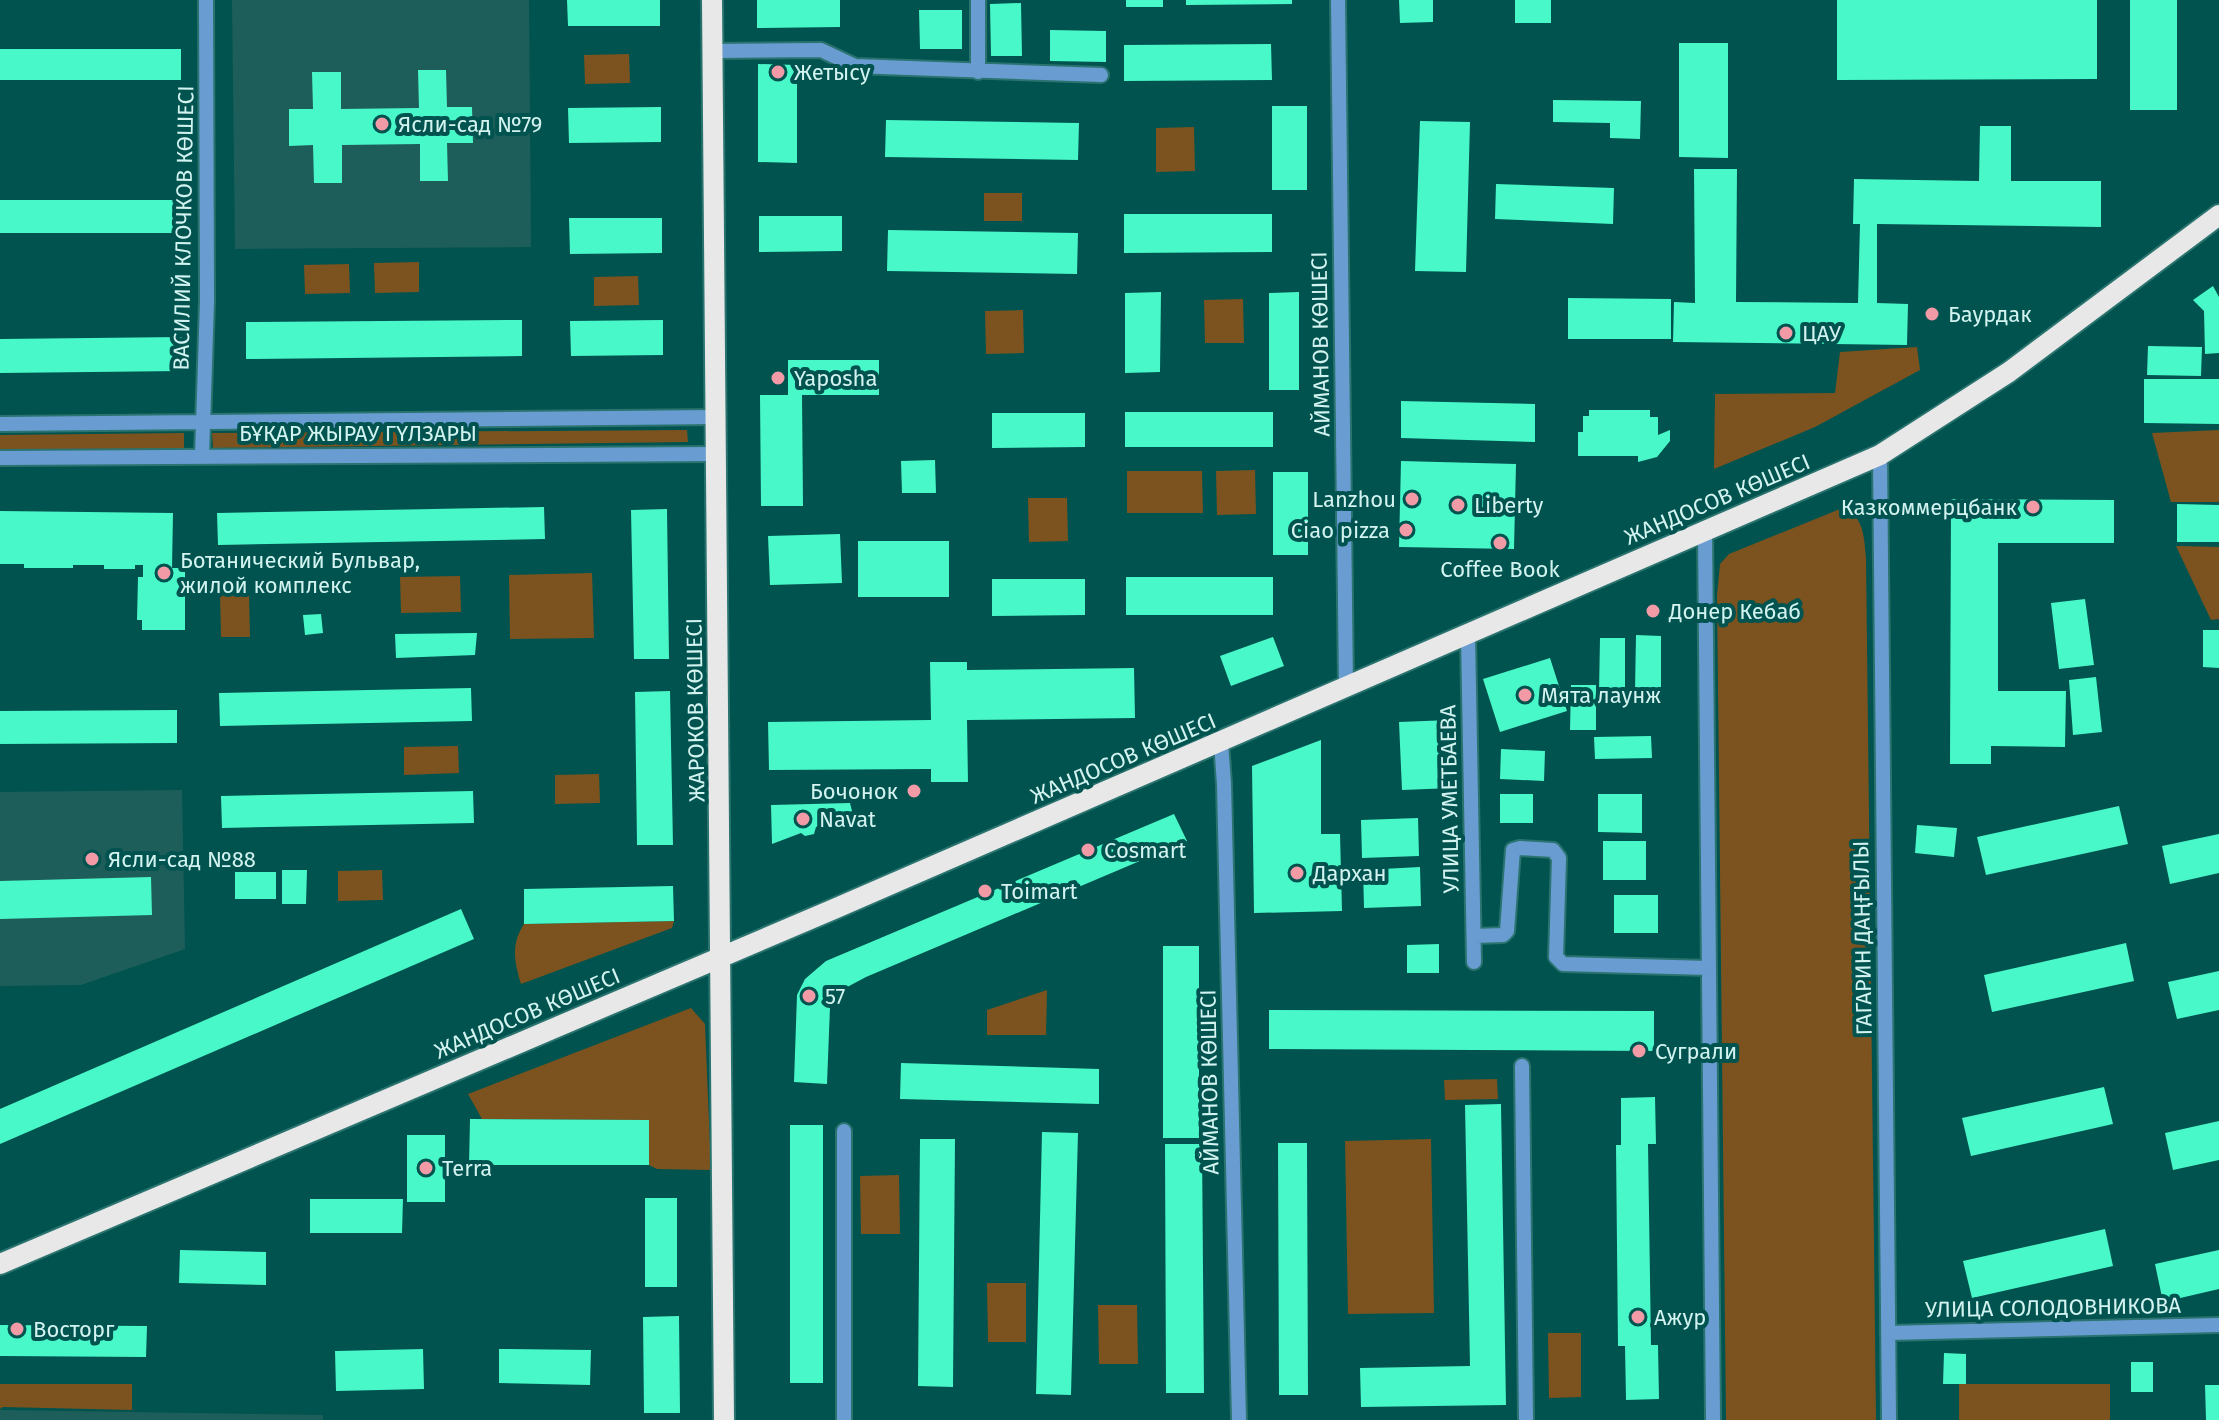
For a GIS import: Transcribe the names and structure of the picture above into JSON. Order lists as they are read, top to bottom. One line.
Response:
{"streets":{"main road":["ЖАНДОСОВ КӨШЕСІ","ЖАРОКОВ КӨШЕСІ"],"street":["ВАСИЛИЙ КЛОЧКОВ КӨШЕСІ","АЙМАНОВ КӨШЕСІ","БҰҚАР ЖЫРАУ ГҮЛЗАРЫ","УЛИЦА УМЕТБАЕВА","ГАГАРИН ДАҢҒЫЛЫ","УЛИЦА СОЛОДОВНИКОВА"]},"crossings":[["ВАСИЛИЙ КЛОЧКОВ КӨШЕСІ","БҰҚАР ЖЫРАУ ГҮЛЗАРЫ"],["АЙМАНОВ КӨШЕСІ","ЖАНДОСОВ КӨШЕСІ"],["БҰҚАР ЖЫРАУ ГҮЛЗАРЫ","ЖАРОКОВ КӨШЕСІ"],["ЖАНДОСОВ КӨШЕСІ","ЖАРОКОВ КӨШЕСІ"],["ЖАНДОСОВ КӨШЕСІ","УЛИЦА УМЕТБАЕВА"],["ЖАНДОСОВ КӨШЕСІ","ГАГАРИН ДАҢҒЫЛЫ"],["ГАГАРИН ДАҢҒЫЛЫ","УЛИЦА СОЛОДОВНИКОВА"]],"places":["Жетысу","Ясли-сад №79","Баурдак","ЦАУ","Yaposha","Lanzhou","Liberty","Казкоммерцбанк","Ciao pizza","Coffee Book","Ботанический Бульвар, жилой комплекс","Донер Кебаб","Мята лаунж","Бочонок","Navat","Cosmart","Ясли-сад №88","Дархан","Toimart","57","Суграли","Terra","Ажур","Восторг"]}
